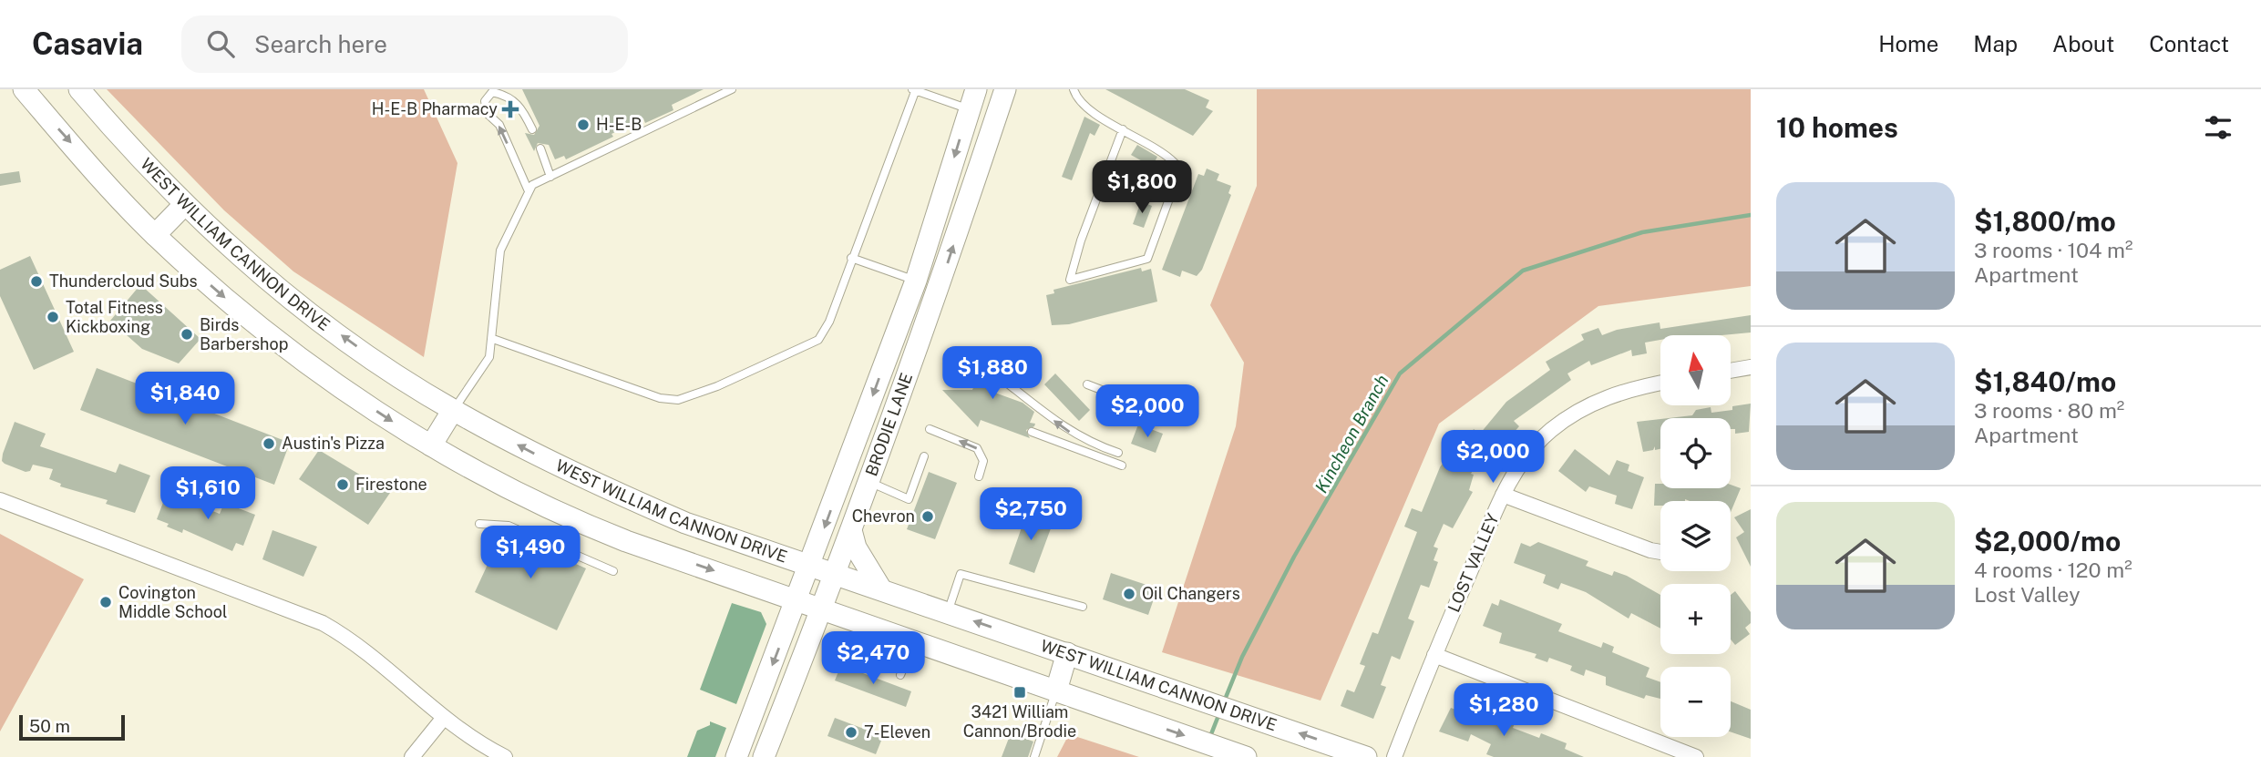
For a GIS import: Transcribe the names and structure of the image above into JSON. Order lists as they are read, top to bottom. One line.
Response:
{"streets":{"main road":["WEST WILLIAM CANNON DRIVE","BRODIE LANE"],"street":["LOST VALLEY"]},"crossings":[["WEST WILLIAM CANNON DRIVE","BRODIE LANE"]],"water":["Kincheon Branch"],"places":{"health":["H-E-B Pharmacy"],"other":["H-E-B","Thundercloud Subs","Total Fitness Kickboxing","Birds Barbershop","Austin's Pizza","Firestone","Chevron","Oil Changers","Covington Middle School","7-Eleven"],"transit":["3421 William Cannon/Brodie"]},"scale_bar":"50 m","north":"top","page":{"header":"Casavia","search":"Search here","nav":["Home","Map","About","Contact"],"heading":"10 homes","price":["$1,800","$1,880","$1,840","$2,000","$2,000","$1,610","$2,750","$1,490","$2,470","$1,280"],"list":[{"name":"$1,800/mo","note":"3 rooms · 104 m² · Apartment"},{"name":"$1,840/mo","note":"3 rooms · 80 m² · Apartment"},{"name":"$2,000/mo","note":"4 rooms · 120 m² · Lost Valley"}],"map_buttons":["+","−"],"scale":"50 m"}}
